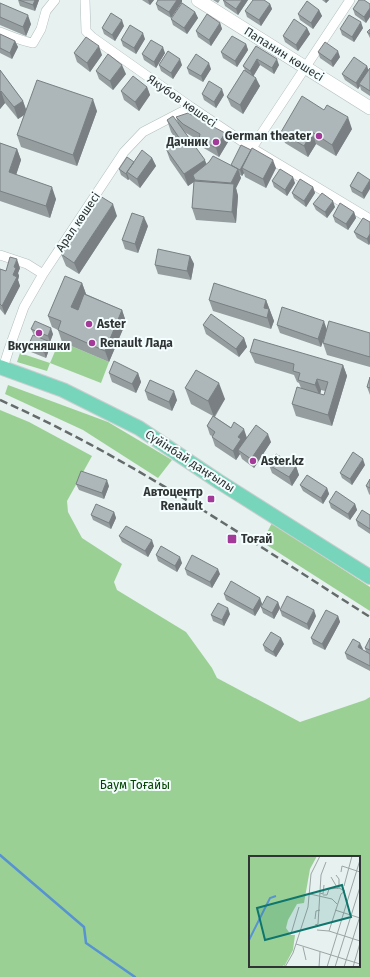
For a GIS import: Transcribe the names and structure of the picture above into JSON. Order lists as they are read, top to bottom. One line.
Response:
{"streets":{"main road":["Папанин көшесі","Сүйінбай даңғылы"],"street":["Якубов көшесі","Арал көшесі"]},"crossings":[["Якубов көшесі","Арал көшесі"],["Арал көшесі","Сүйінбай даңғылы"]],"parks":["Баум Тоғайы"],"places":{"other":["German theater","Дачник","Aster","Вкусняшки","Renault Лада","Aster.kz"],"transit":["Автоцентр Renault","Тоғай"]}}
